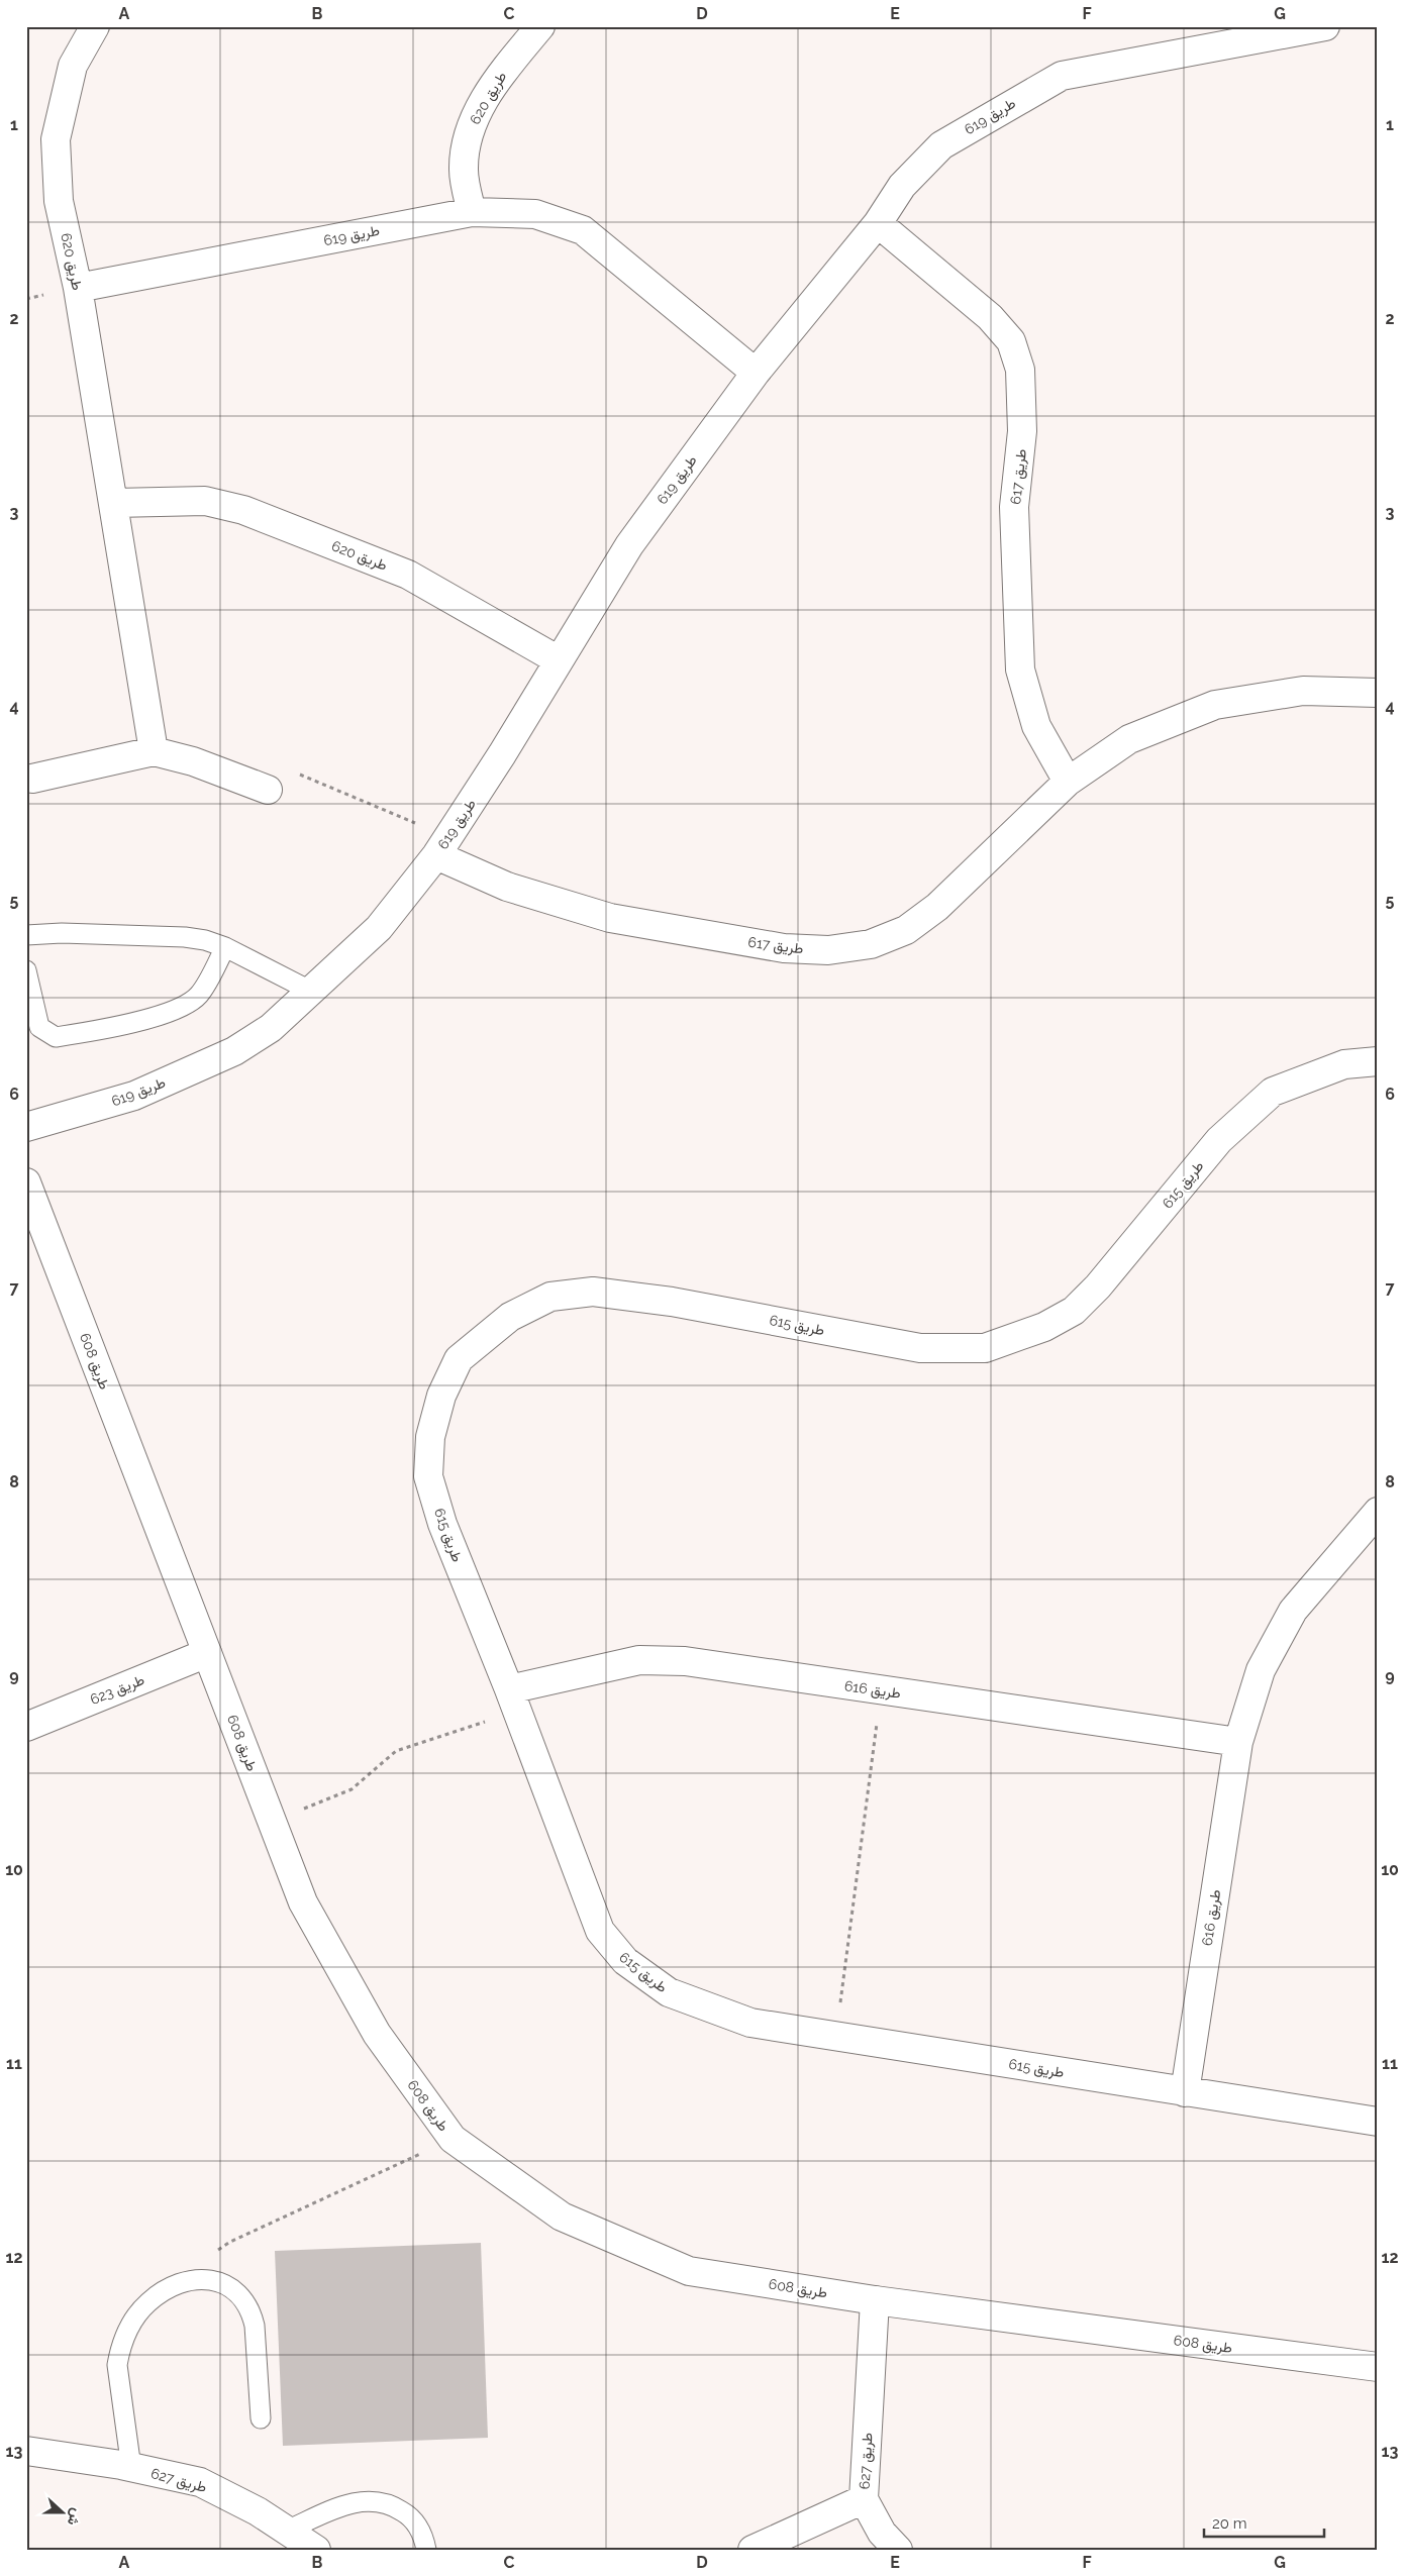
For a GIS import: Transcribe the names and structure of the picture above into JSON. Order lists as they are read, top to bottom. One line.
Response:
{"streets":{"street":["طريق 620","طريق 619","طريق 617","طريق 615","طريق 608","طريق 623","طريق 616","طريق 627"]},"crossings":[["طريق 620","طريق 619"],["طريق 619","طريق 617"],["طريق 615","طريق 616"],["طريق 608","طريق 623"],["طريق 608","طريق 627"]],"scale_bar":"20 m","north":"right","grid":{"columns":["A","B","C","D","E","F","G"],"rows":["1","2","3","4","5","6","7","8","9","10","11","12","13"]}}
